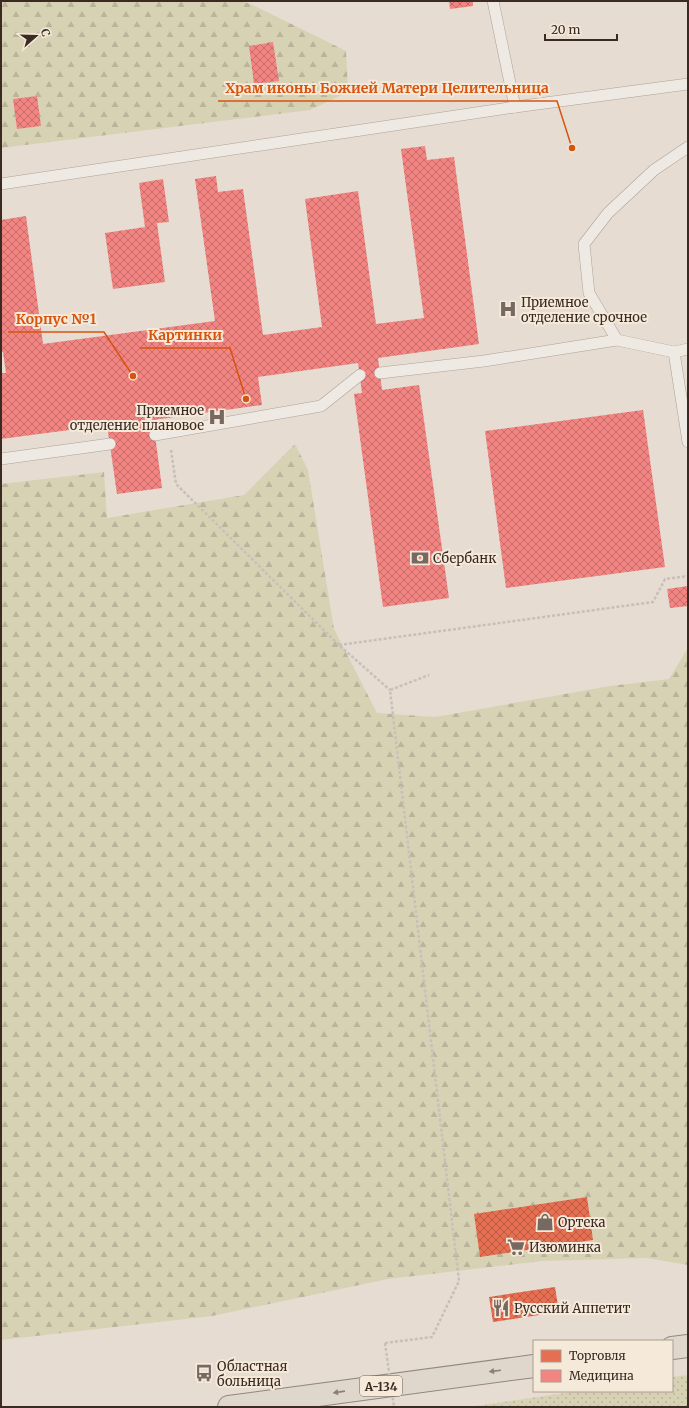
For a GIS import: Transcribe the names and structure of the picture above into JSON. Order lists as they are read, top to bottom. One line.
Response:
{"streets":{"highway":["А-134"]},"places":{"other":["Храм иконы Божией Матери Целительница","Корпус №1","Картинки"],"hospital":["Приемное отделение срочное","Приемное отделение плановое"],"bank":["Сбербанк"],"shop":["Ортека"],"supermarket":["Изюминка"],"restaurant":["Русский Аппетит"],"bus stop":["Областная больница"]},"legend":["Торговля","Медицина"],"scale_bar":"20 m","north":"right"}
